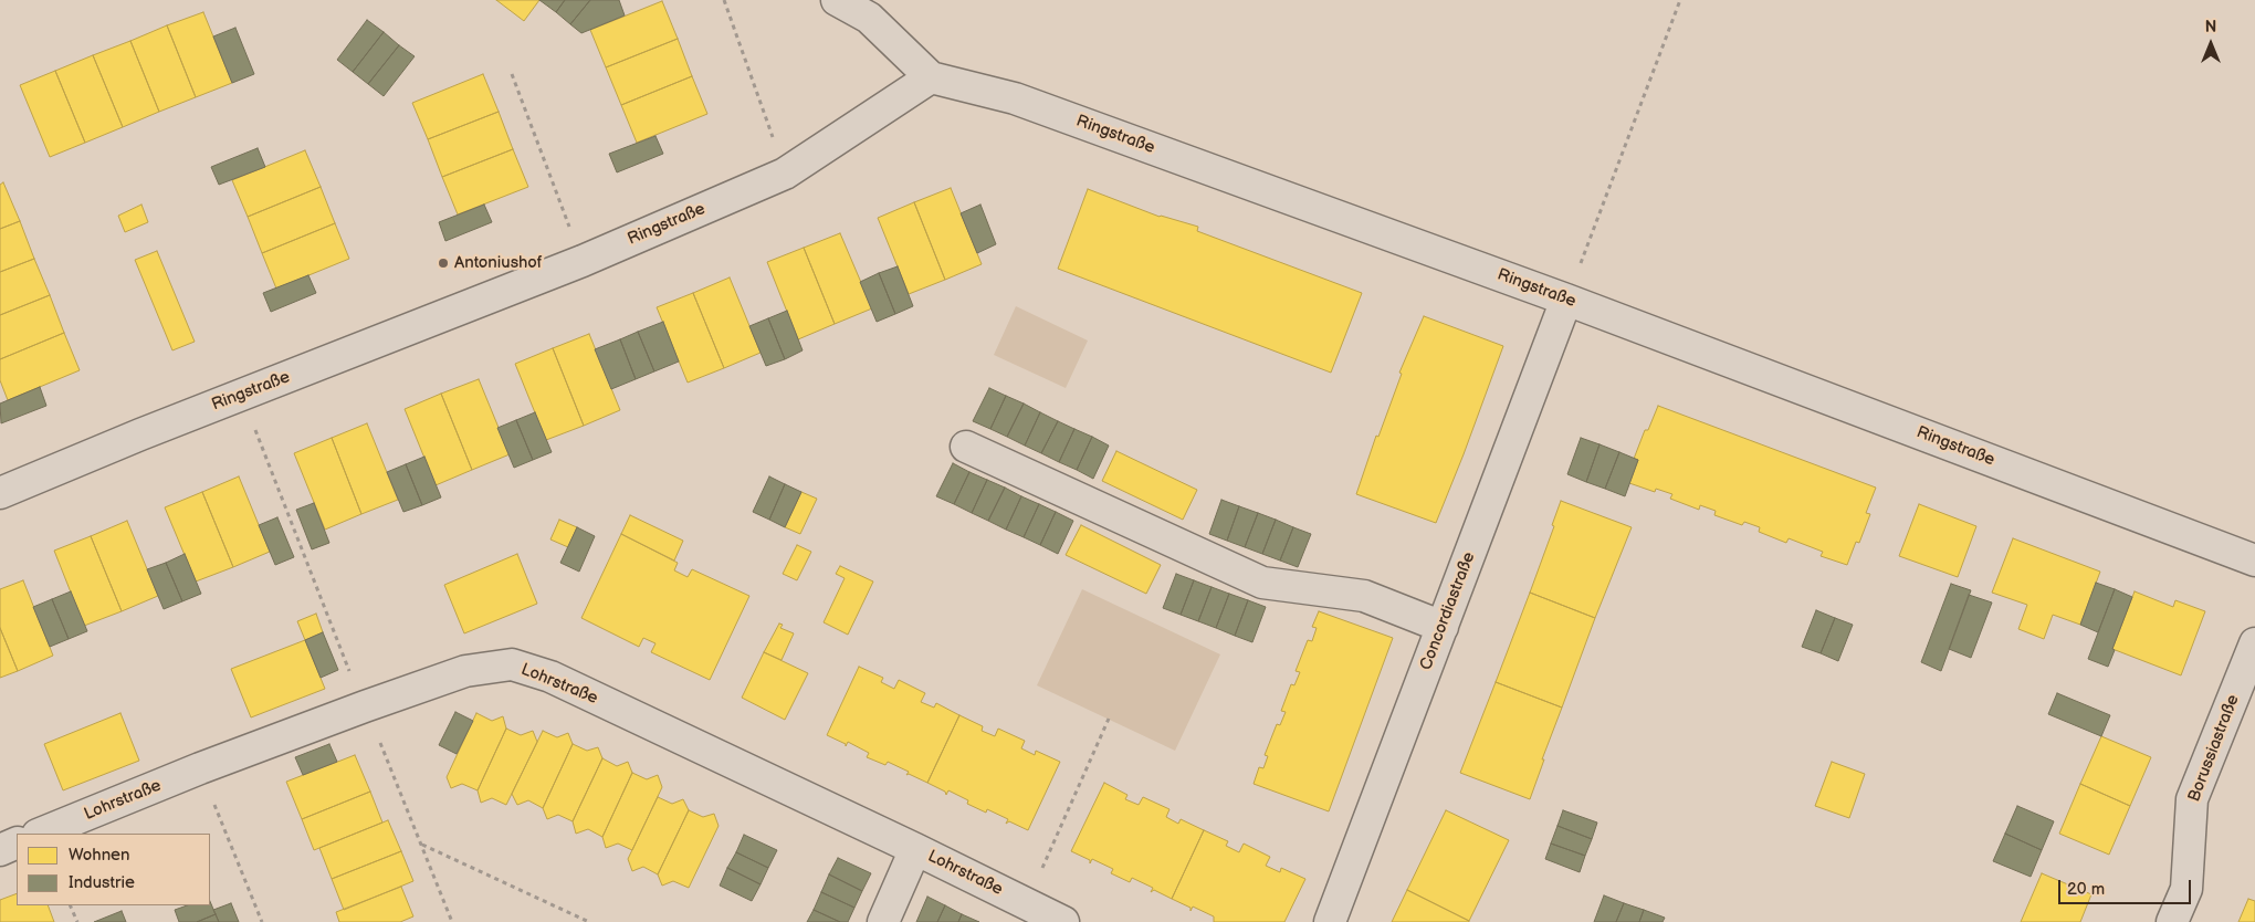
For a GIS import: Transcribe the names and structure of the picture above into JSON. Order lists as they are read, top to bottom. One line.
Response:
{"streets":{"street":["Ringstraße","Concordiastraße","Lohrstraße","Borussiastraße"]},"crossings":[["Ringstraße","Concordiastraße"]],"places":["Antoniushof"],"legend":["Wohnen","Industrie"],"scale_bar":"20 m","north":"top"}
